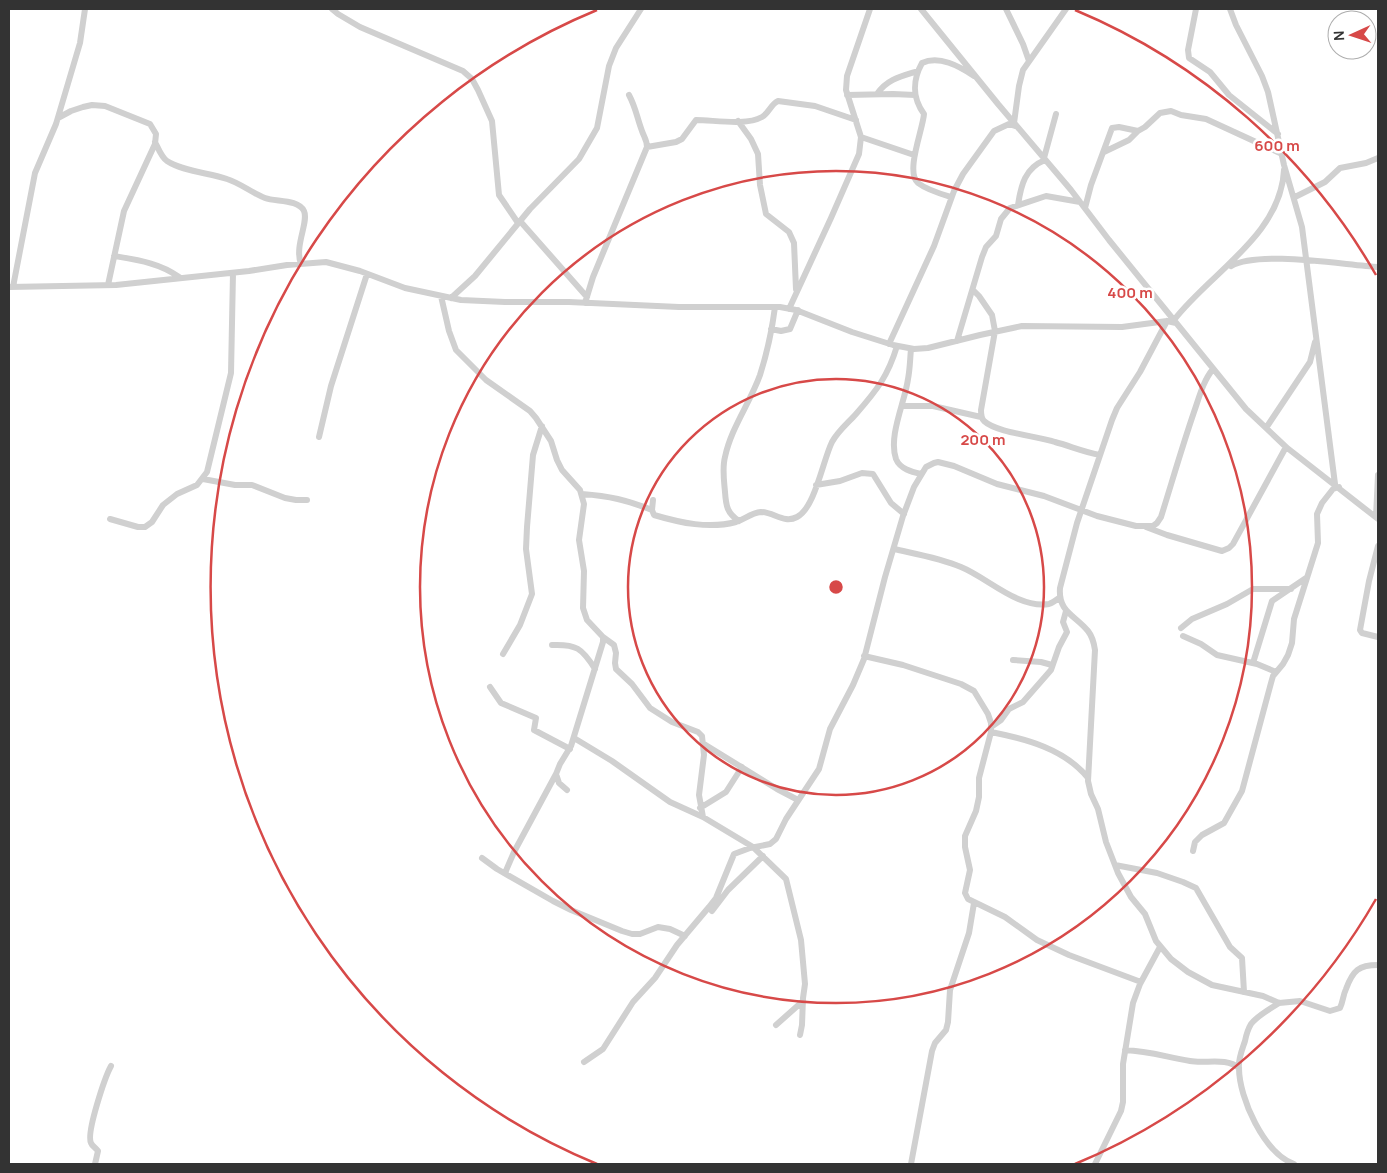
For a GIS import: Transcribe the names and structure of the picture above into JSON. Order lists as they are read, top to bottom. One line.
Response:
{"north":"left","rings":["600 m","400 m","200 m"]}
